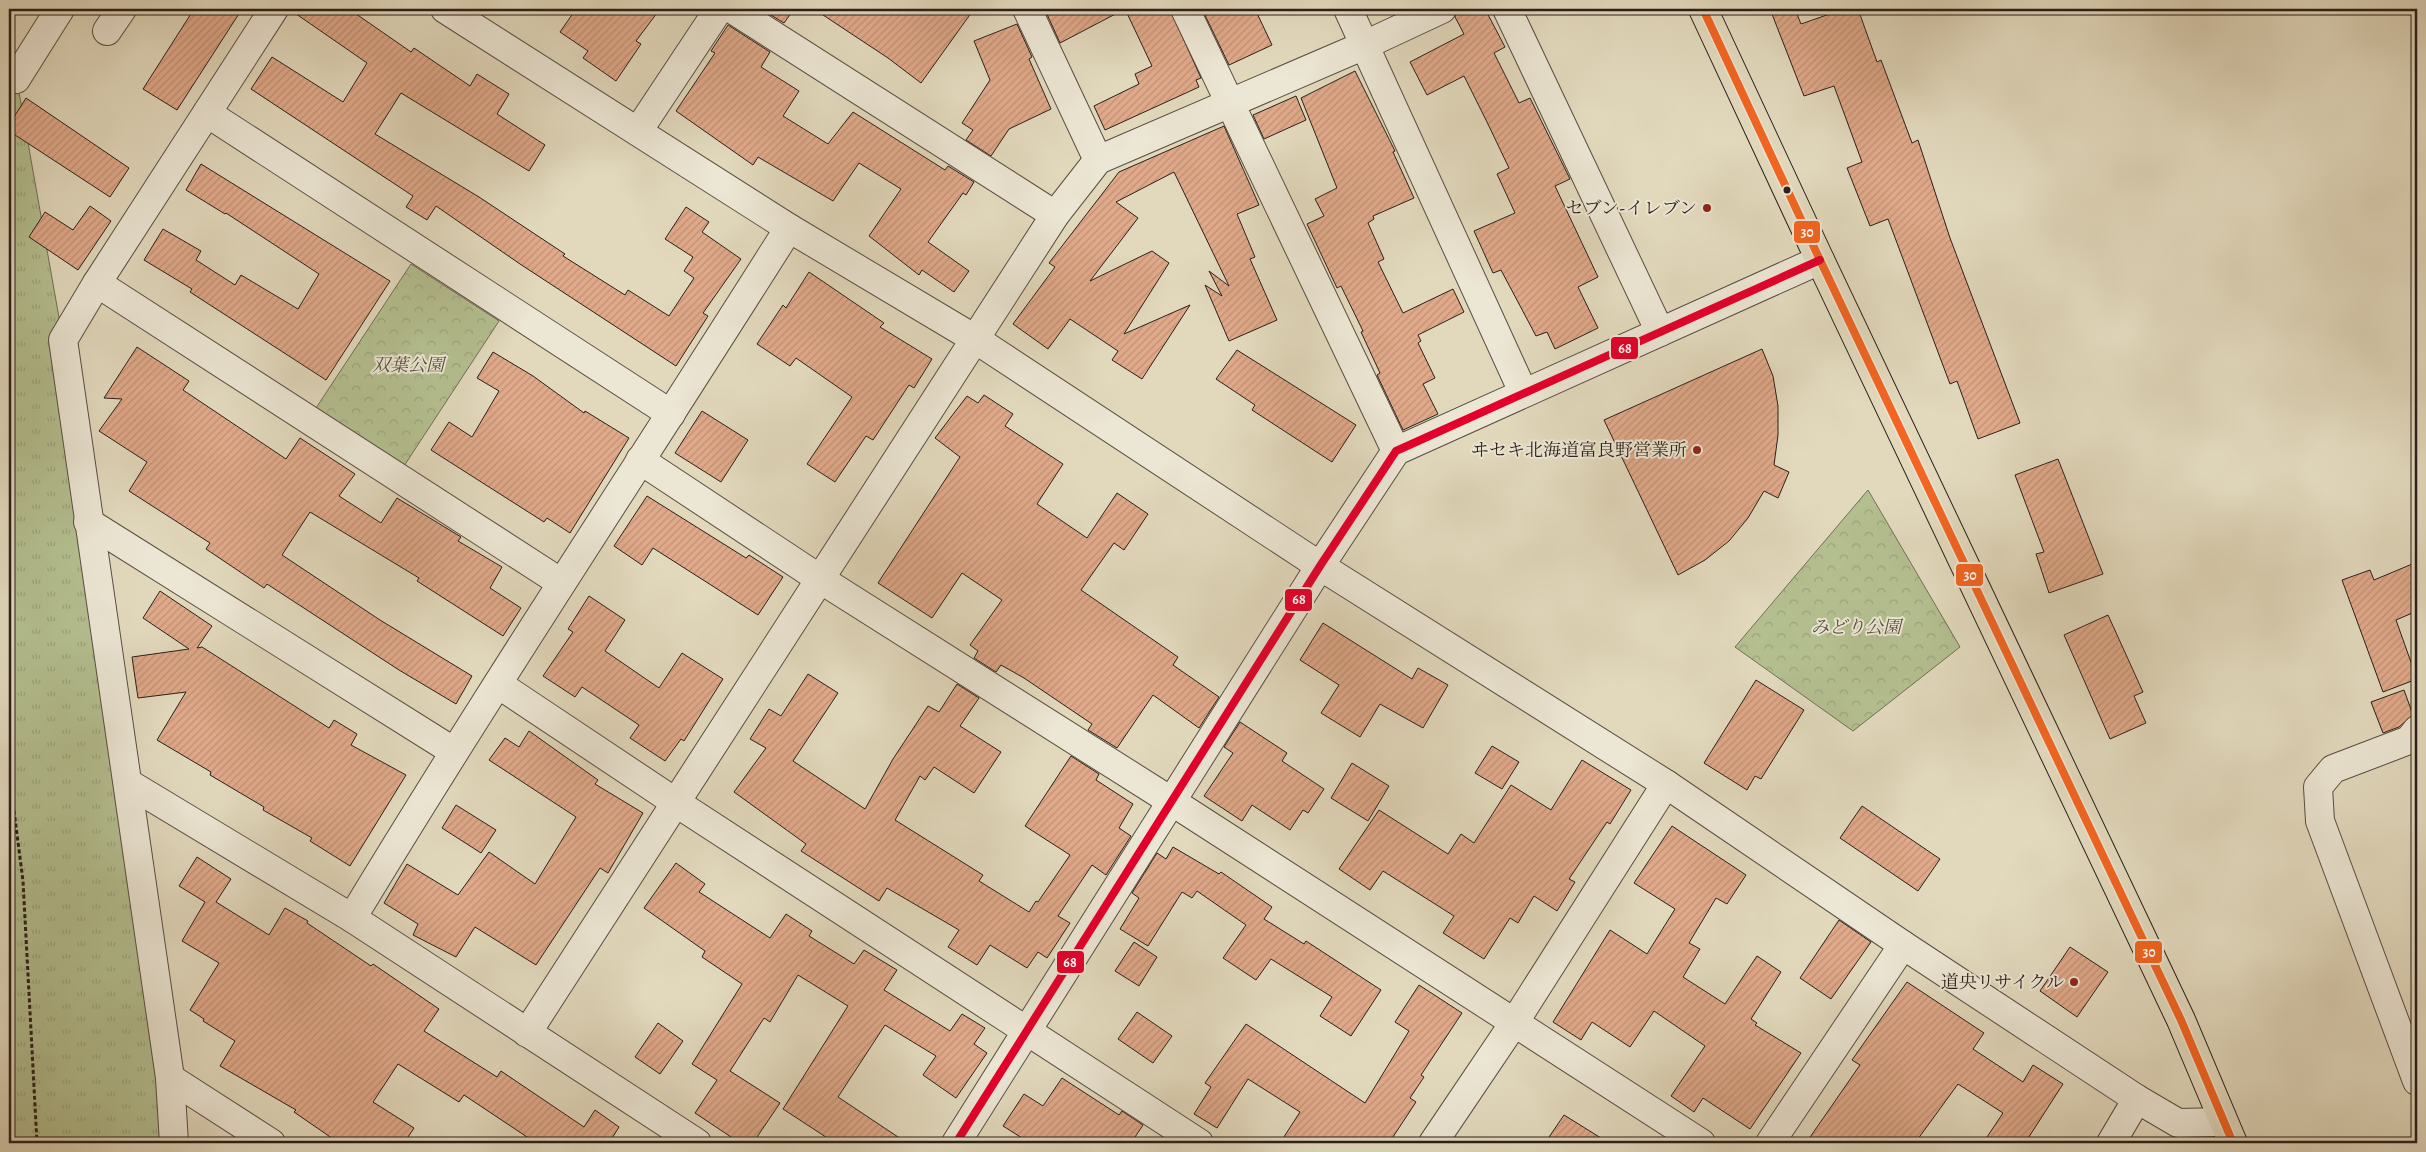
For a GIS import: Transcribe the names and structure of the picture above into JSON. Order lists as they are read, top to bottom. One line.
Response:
{"parks":["双葉公園","みどり公園"],"places":["セブン-イレブン","ヰセキ北海道富良野営業所","道央リサイクル"],"lines":["transit line 30","transit line 68"]}
